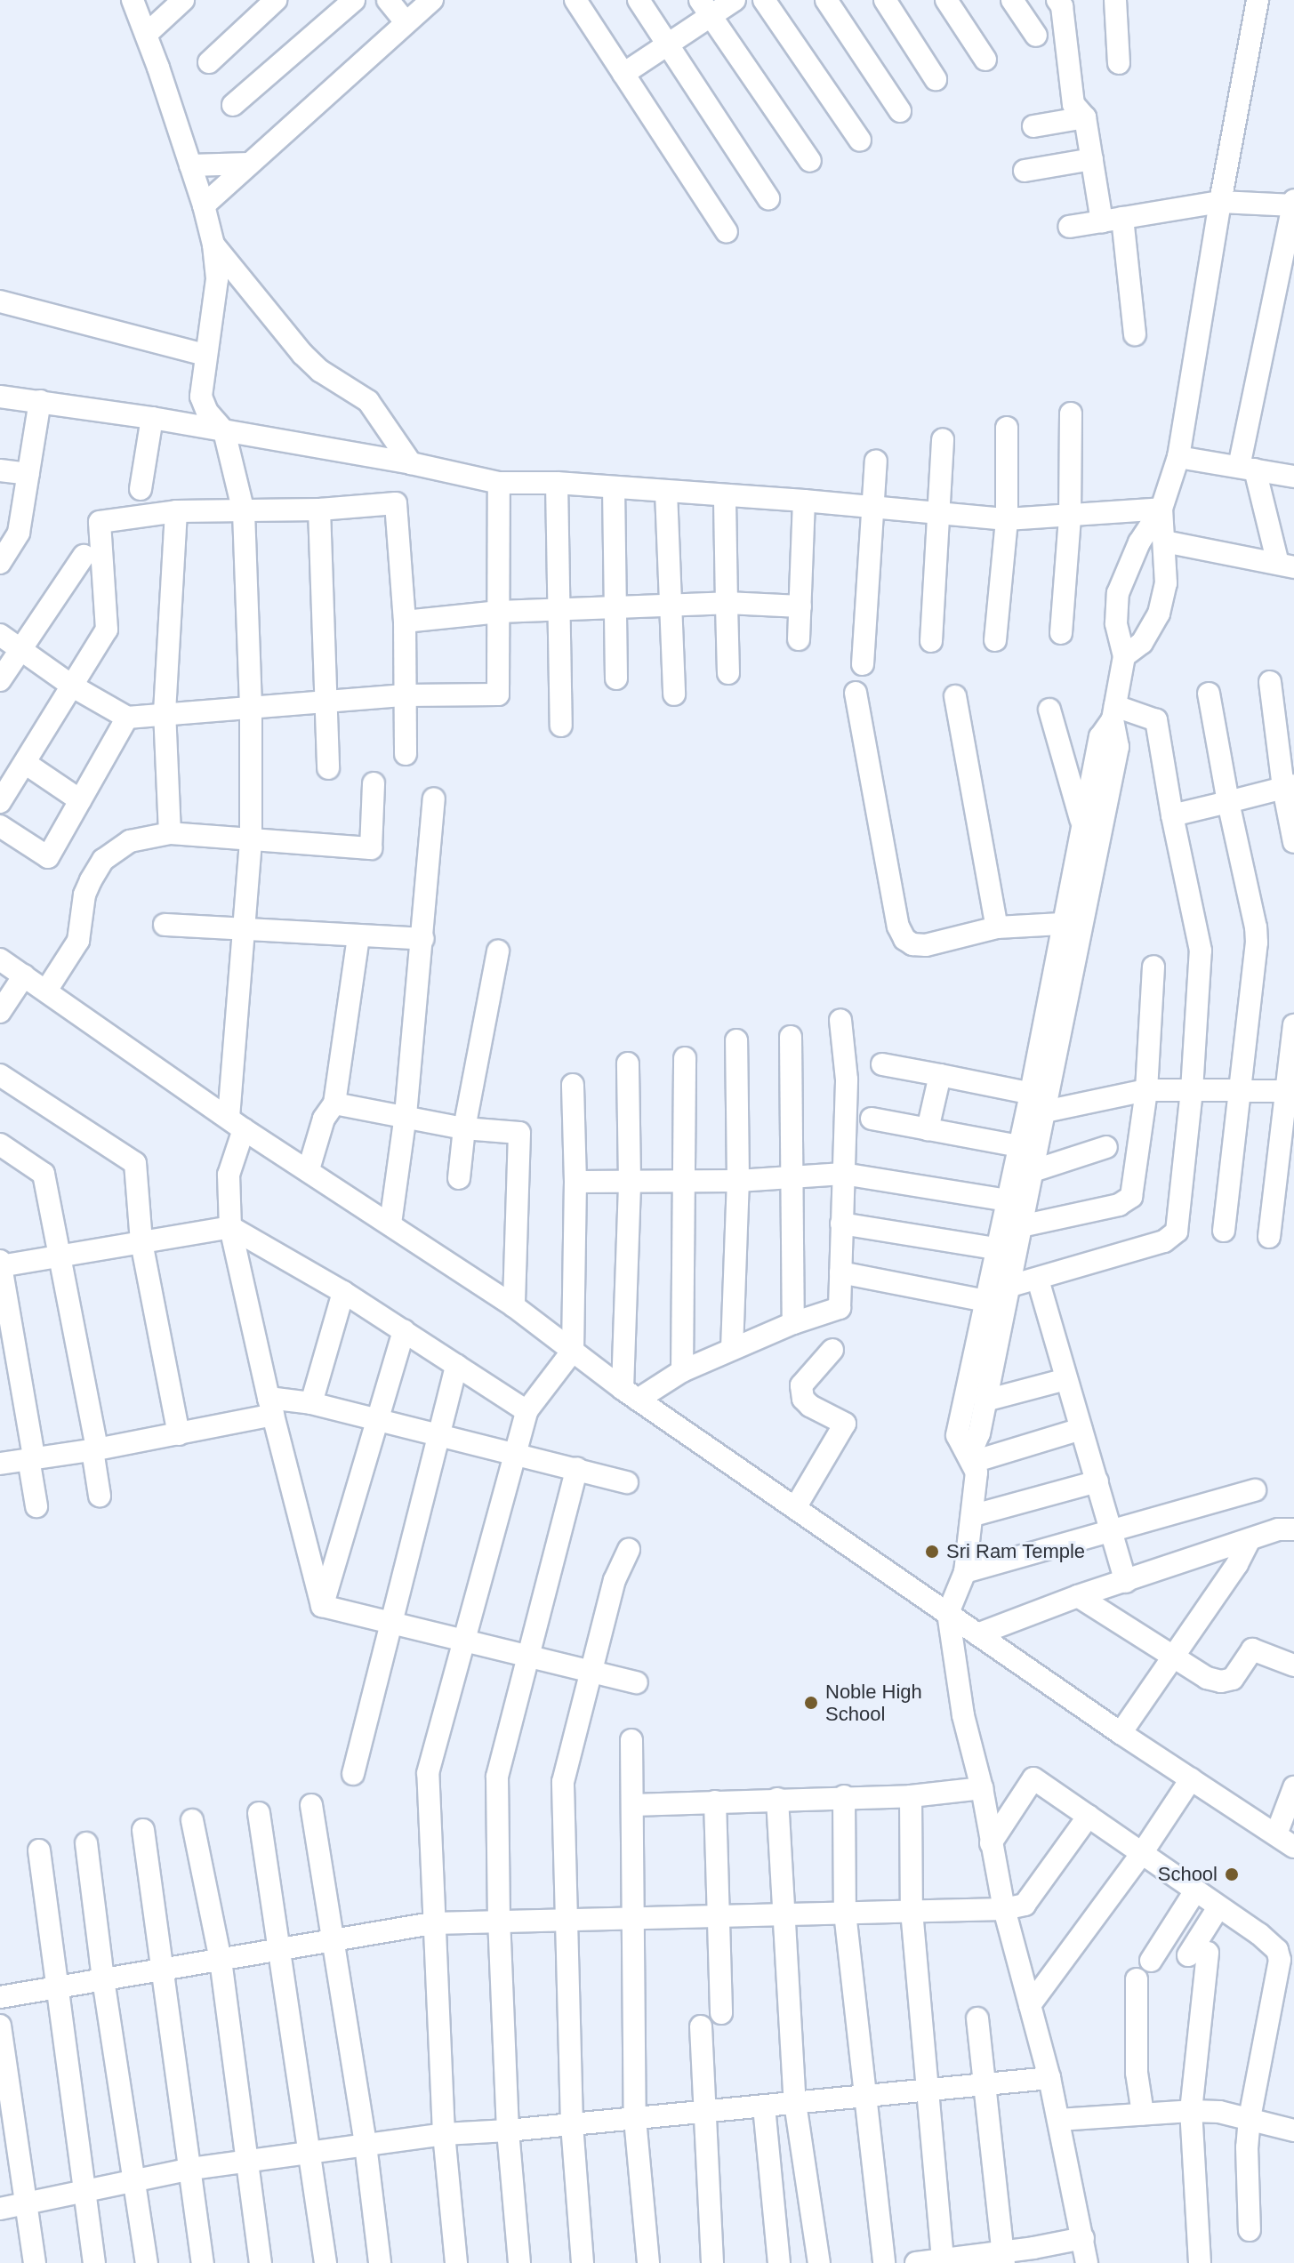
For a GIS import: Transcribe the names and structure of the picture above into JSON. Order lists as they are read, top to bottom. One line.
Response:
{"places":["Sri Ram Temple","Noble High School","School"]}
